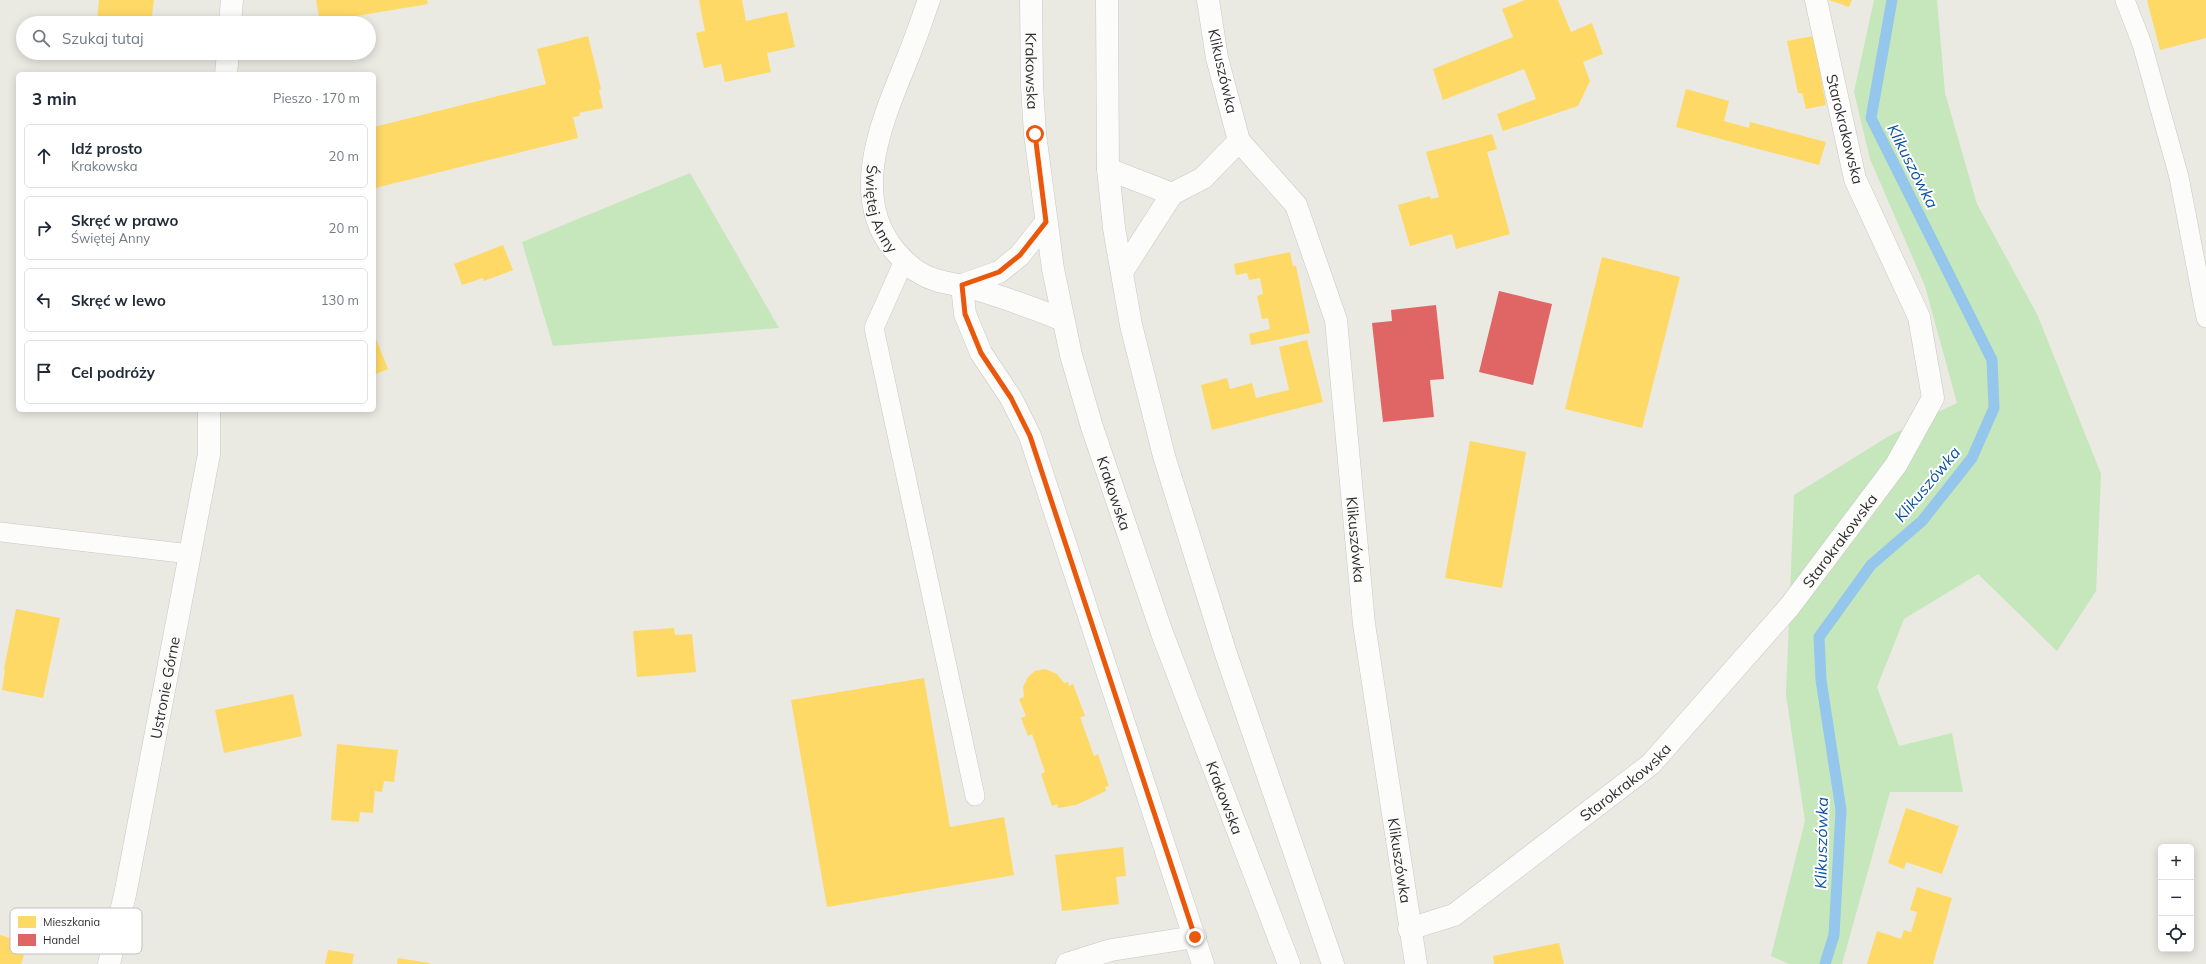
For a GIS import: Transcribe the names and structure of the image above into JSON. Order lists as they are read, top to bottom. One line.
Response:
{"streets":{"street":["Krakowska","Klikuszówka","Starokrakowska","Świętej Anny","Ustronie Górne"]},"crossings":[["Krakowska","Świętej Anny"],["Klikuszówka","Starokrakowska"]],"water":["Klikuszówka"],"legend":["Mieszkania","Handel"],"page":{"search":"Szukaj tutaj","heading":["3 min","Pieszo · 170 m"],"list":[["Idź prosto","Krakowska","20 m"],["Skręć w prawo","Świętej Anny","20 m"],["Skręć w lewo","130 m"],"Cel podróży"],"map_buttons":["+","−"]}}
